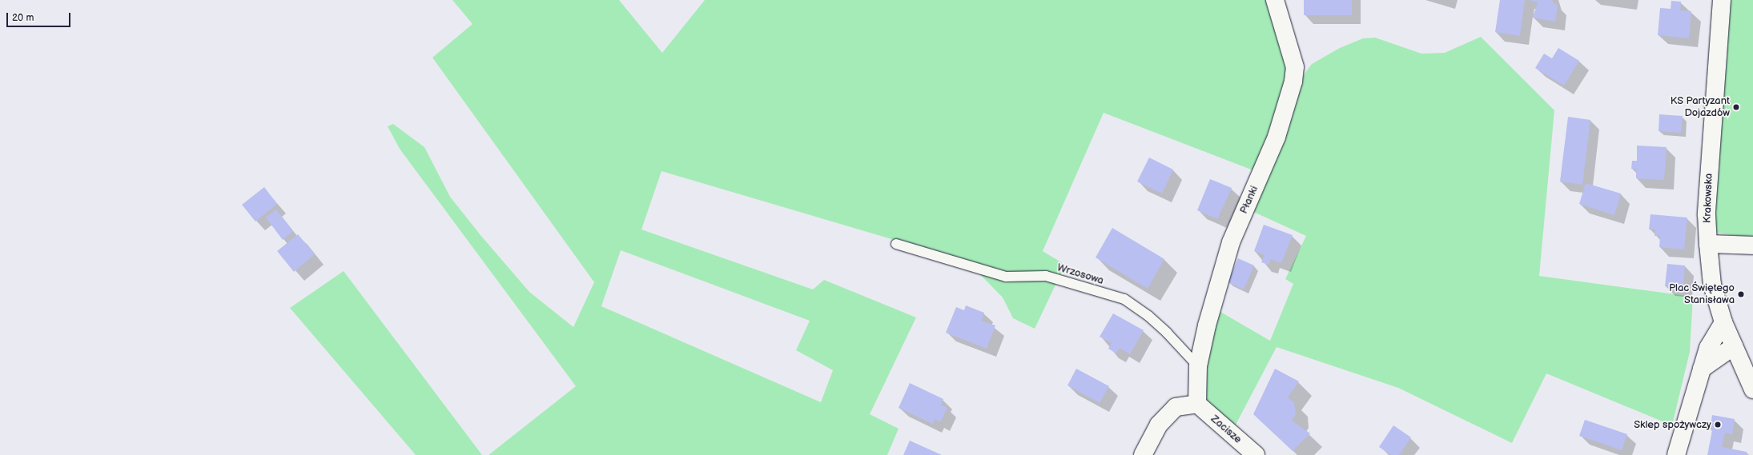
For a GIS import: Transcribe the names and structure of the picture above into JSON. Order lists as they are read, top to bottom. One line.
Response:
{"streets":{"street":["Krakowska","Płanki","Zacisze"],"lane":["Wrzosowa"]},"crossings":[["Płanki","Wrzosowa"],["Płanki","Zacisze"]],"places":["KS Partyzant Dojazdów","Plac Świętego Stanisława","Sklep spożywczy"],"scale_bar":"20 m"}
